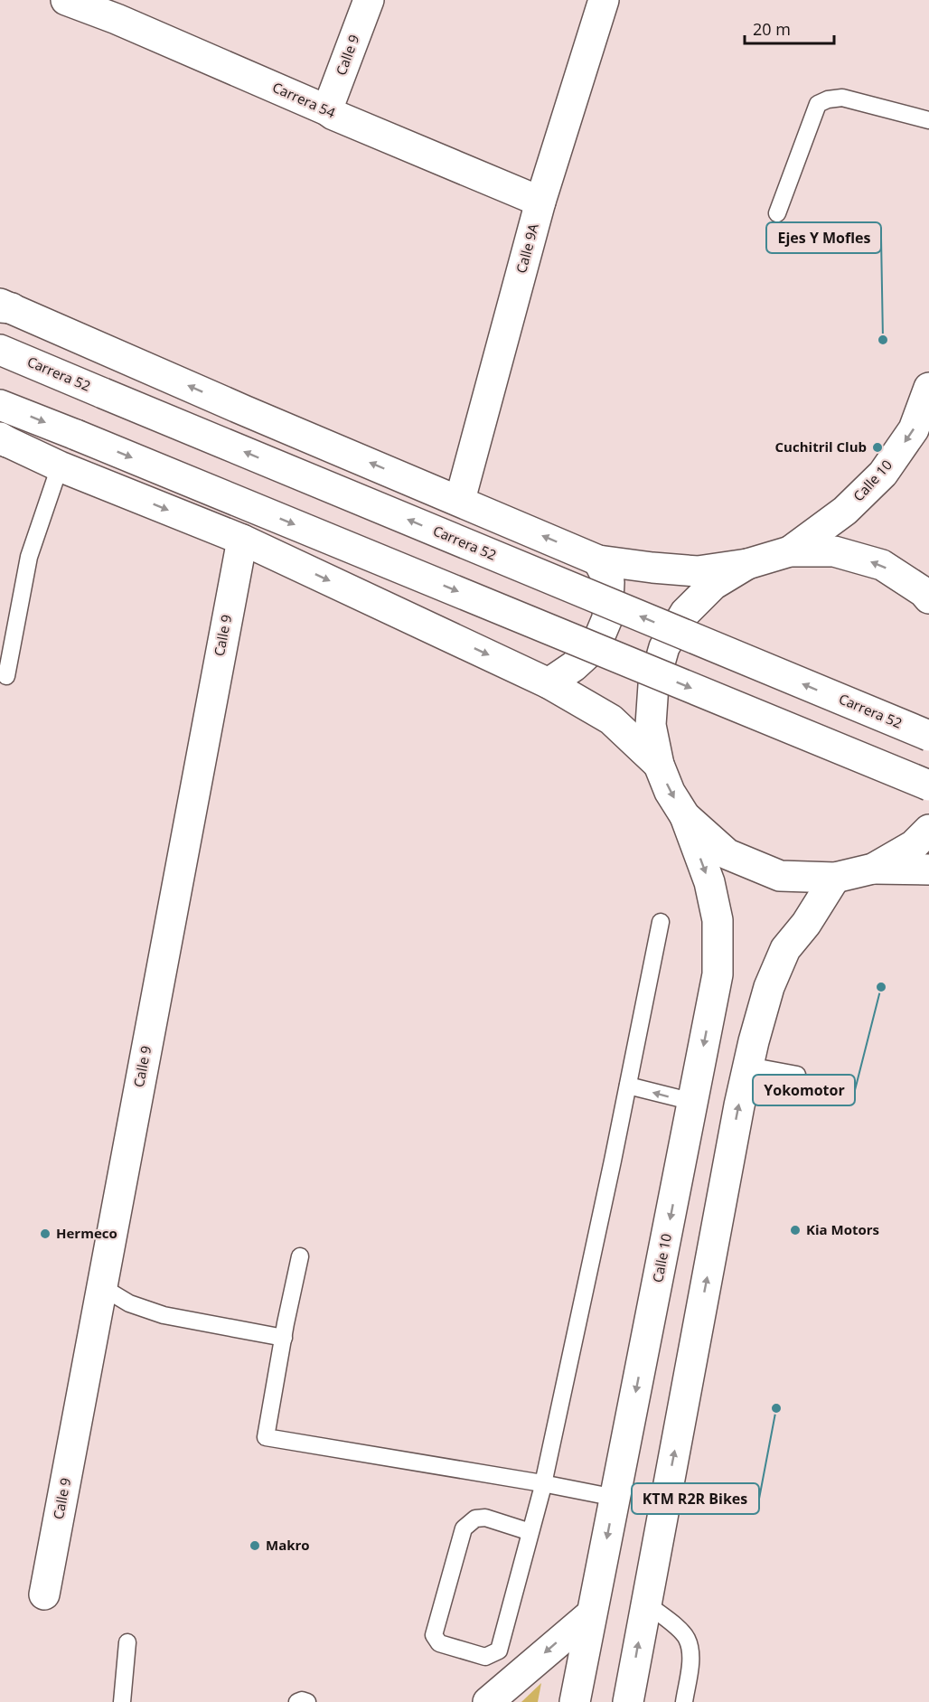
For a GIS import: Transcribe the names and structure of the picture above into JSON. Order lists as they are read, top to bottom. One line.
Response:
{"streets":{"main road":["Calle 9","Carrera 54","Calle 9A","Carrera 52","Calle 10"]},"crossings":[["Calle 9","Carrera 54"],["Carrera 54","Calle 9A"]],"places":["Ejes Y Mofles","Cuchitril Club","Yokomotor","Kia Motors","Hermeco","KTM R2R Bikes","Makro"],"scale_bar":"20 m"}
